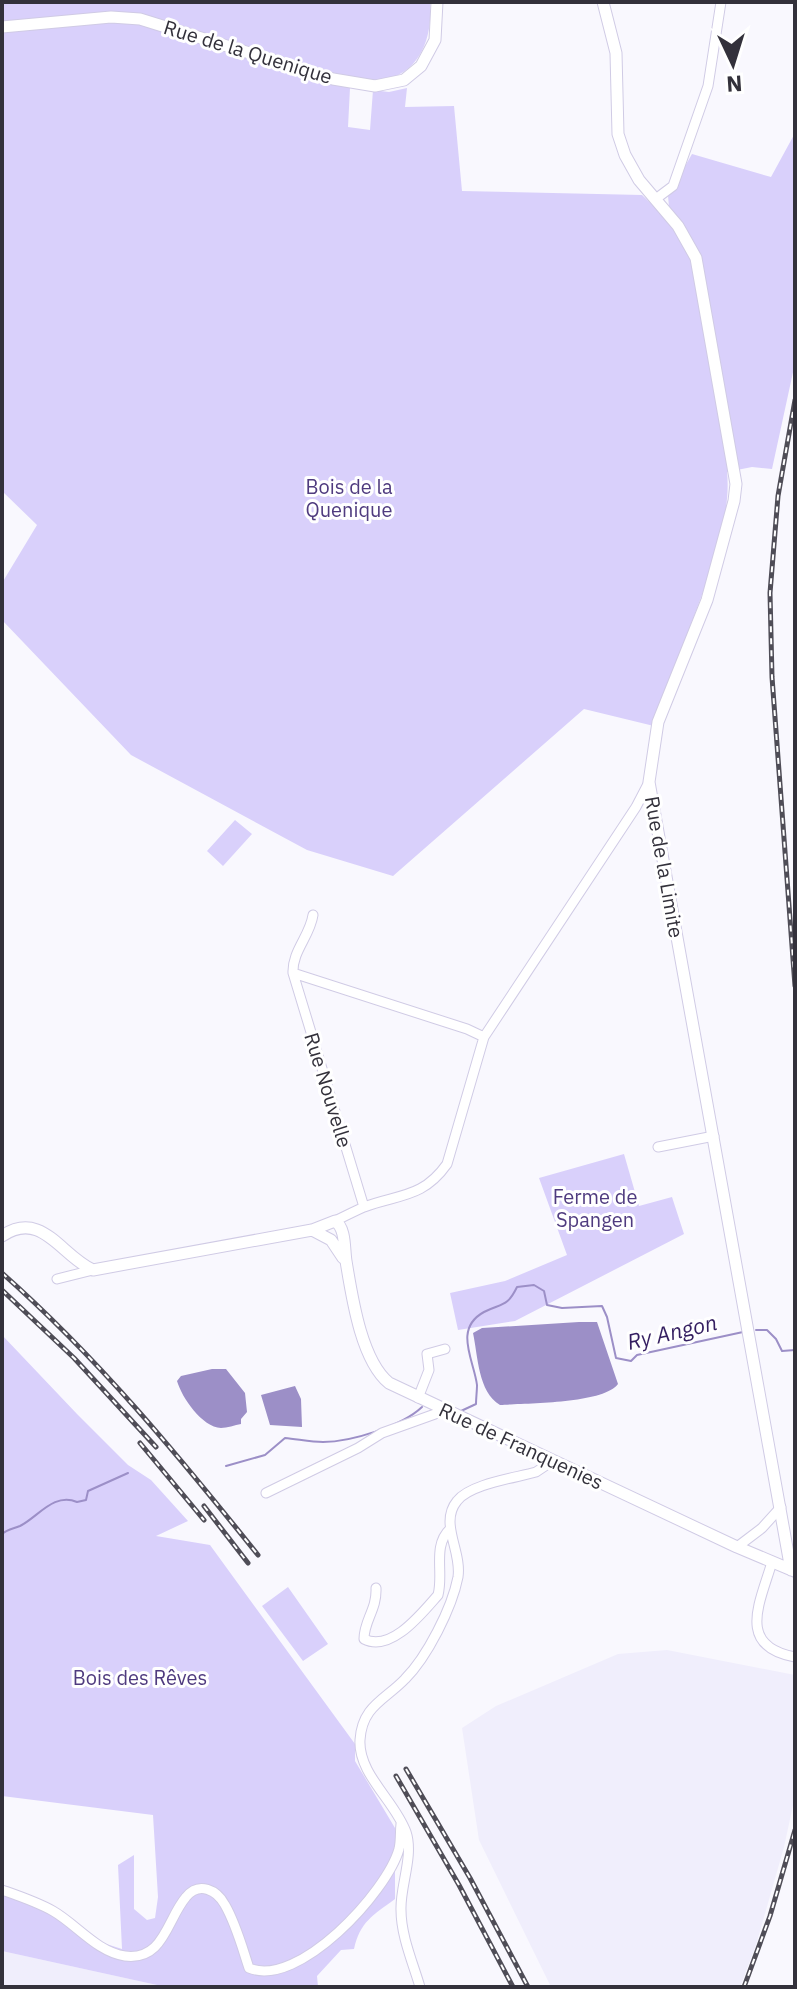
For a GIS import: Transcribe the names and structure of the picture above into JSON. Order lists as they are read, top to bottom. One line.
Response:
{"streets":{"street":["Rue de la Quenique","Rue de la Limite","Rue Nouvelle","Rue de Franquenies"]},"crossings":[["Rue de la Limite","Rue de Franquenies"]],"water":["Ry Angon"],"parks":["Bois de la Quenique","Ferme de Spangen","Bois des Rêves"],"north":"bottom"}
